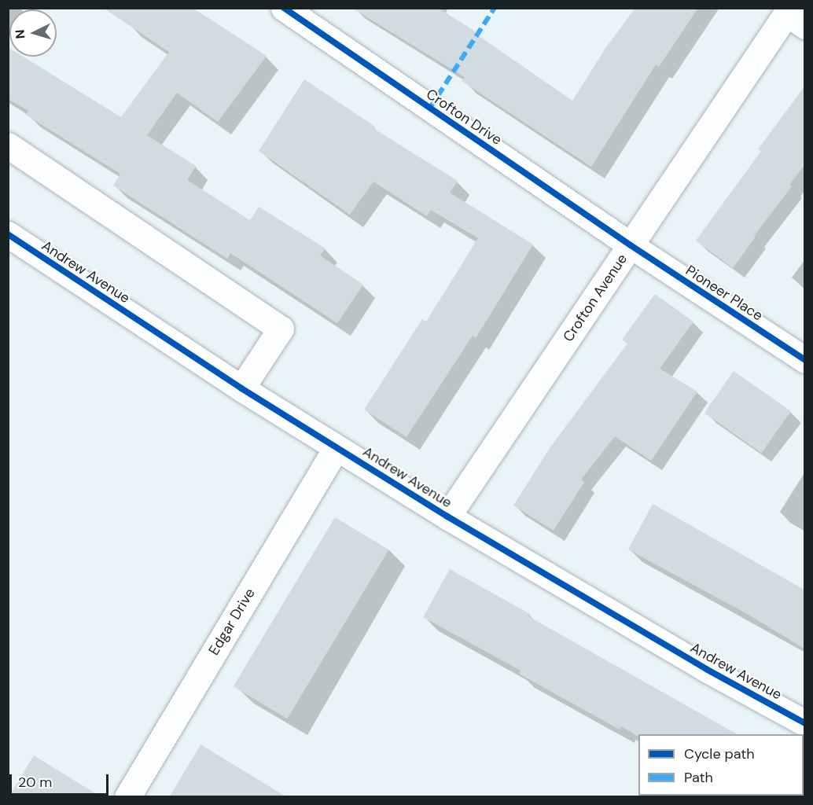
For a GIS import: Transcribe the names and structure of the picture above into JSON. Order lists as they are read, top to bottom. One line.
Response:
{"streets":{"street":["Crofton Drive","Andrew Avenue","Pioneer Place","Crofton Avenue","Edgar Drive"]},"crossings":[["Crofton Drive","Pioneer Place"],["Crofton Drive","Crofton Avenue"],["Andrew Avenue","Crofton Avenue"],["Andrew Avenue","Edgar Drive"],["Pioneer Place","Crofton Avenue"]],"legend":["Cycle path","Path"],"scale_bar":"20 m","north":"left"}
